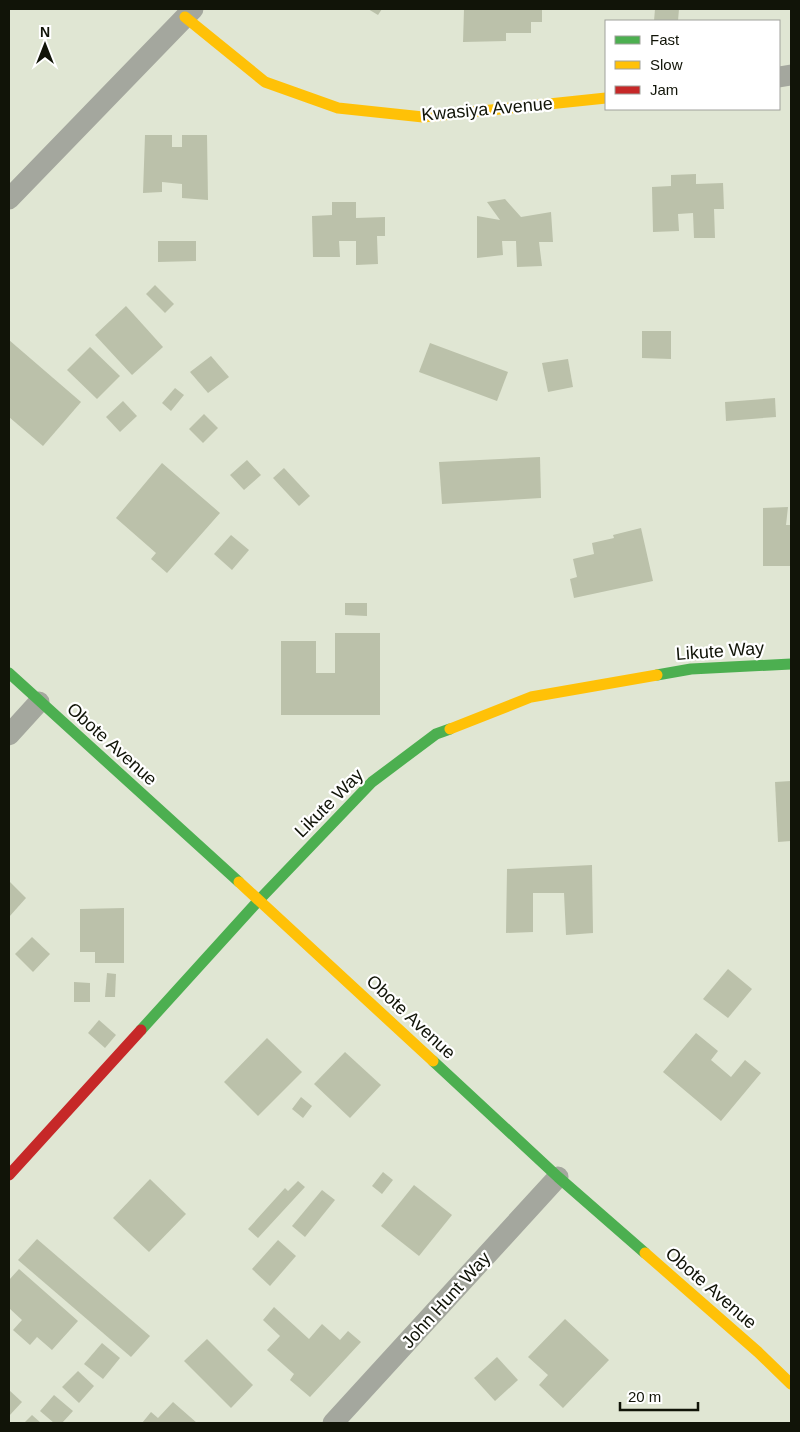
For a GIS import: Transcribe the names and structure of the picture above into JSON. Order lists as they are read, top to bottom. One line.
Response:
{"streets":{"street":["Kwasiya Avenue","Likute Way","Obote Avenue","John Hunt Way"]},"crossings":[["Likute Way","Obote Avenue"],["Obote Avenue","John Hunt Way"]],"legend":["Fast","Slow","Jam"],"scale_bar":"20 m","north":"top"}
